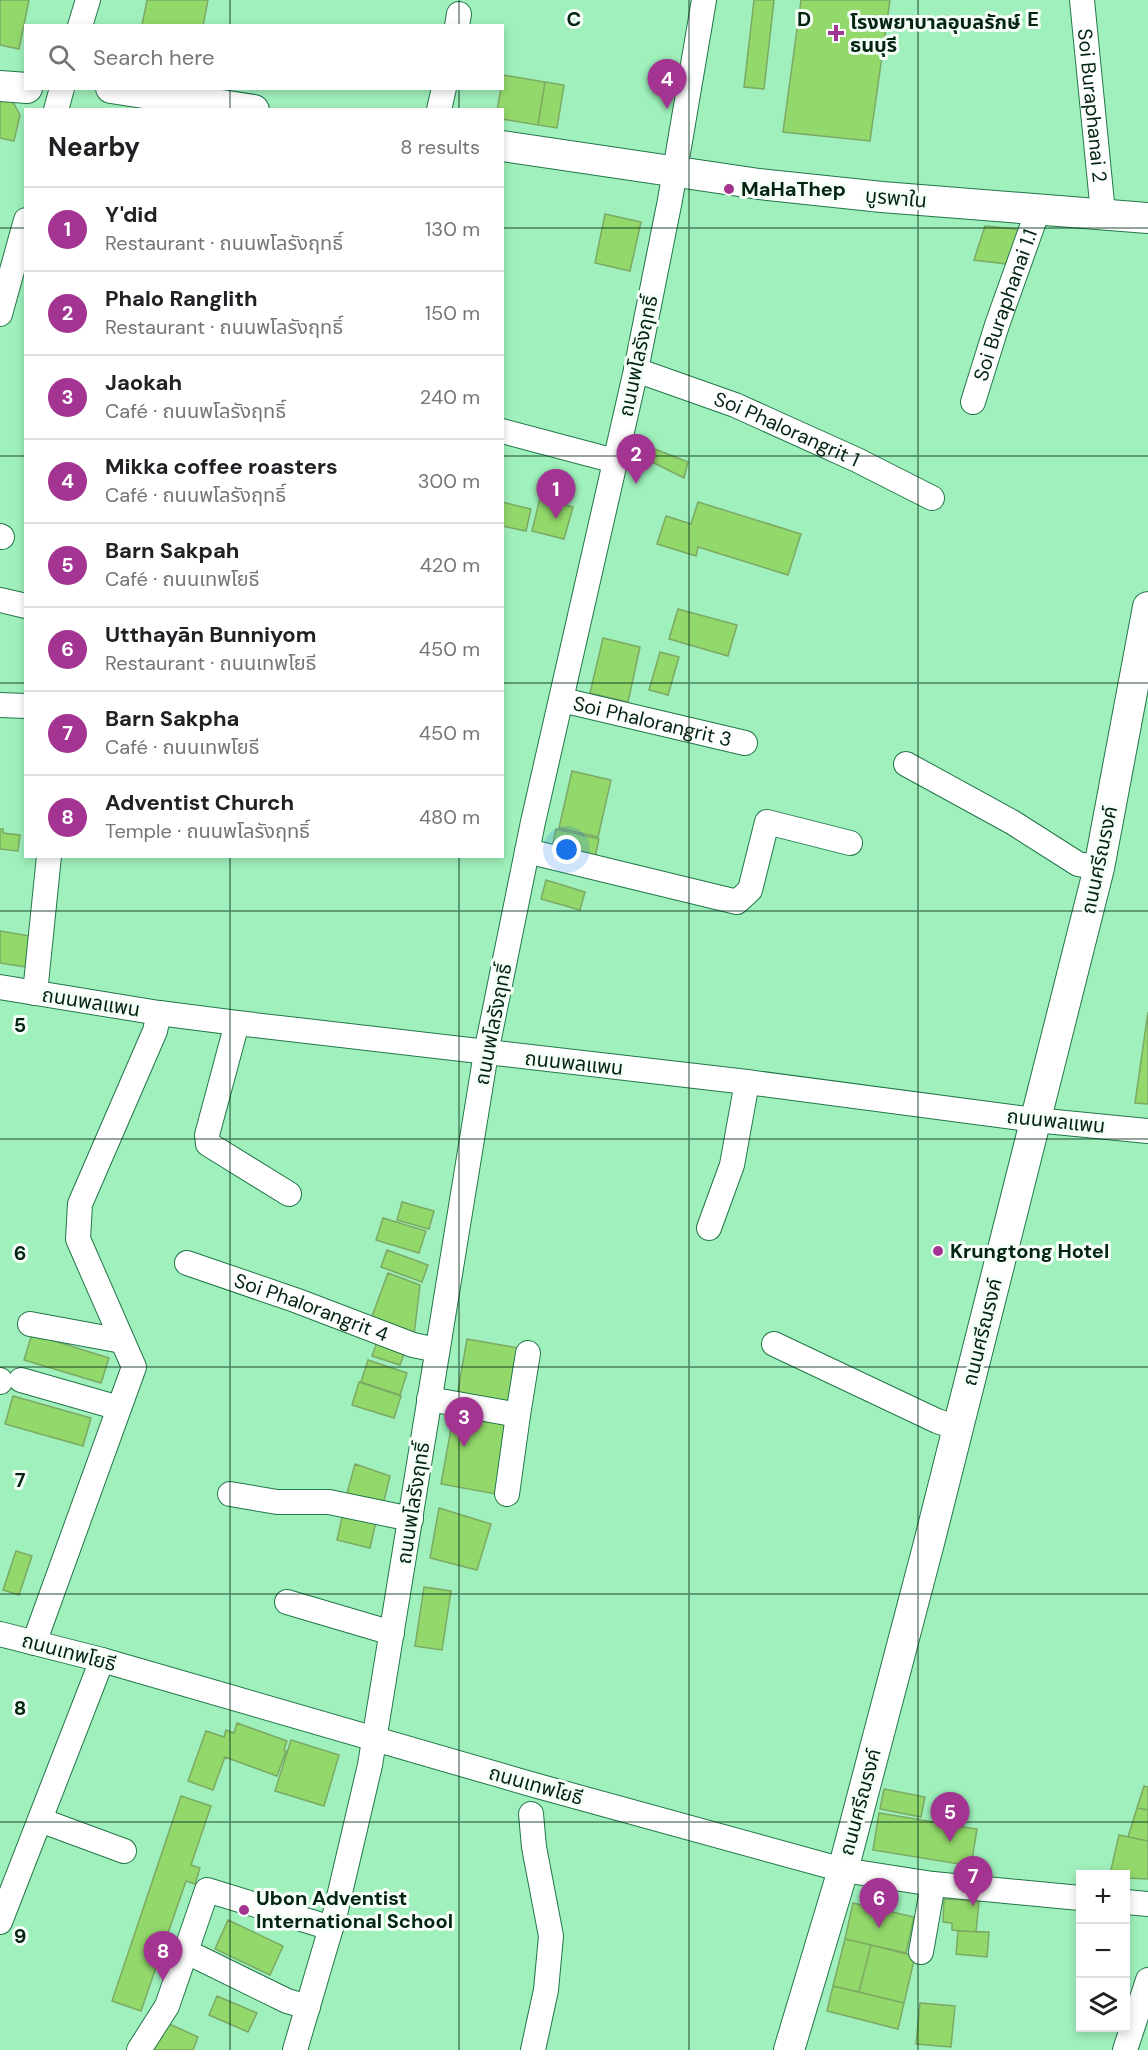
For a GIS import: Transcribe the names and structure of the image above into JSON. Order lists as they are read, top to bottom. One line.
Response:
{"streets":{"main road":["บูรพาใน","ถนนศรีณรงค์"],"street":["Soi Buraphanai 2","Soi Buraphanai 1.1","ถนนพโลรังฤทธิ์","Soi Phalorangrit 1","Soi Phalorangrit 3","ถนนพลแพน","Soi Phalorangrit 4","ถนนเทพโยธี"]},"crossings":[["Soi Buraphanai 2","บูรพาใน"],["บูรพาใน","Soi Buraphanai 1.1"],["บูรพาใน","ถนนพโลรังฤทธิ์"],["ถนนพโลรังฤทธิ์","Soi Phalorangrit 1"],["ถนนพโลรังฤทธิ์","Soi Phalorangrit 3"],["ถนนพโลรังฤทธิ์","ถนนพลแพน"],["ถนนพโลรังฤทธิ์","Soi Phalorangrit 4"],["ถนนพโลรังฤทธิ์","ถนนเทพโยธี"],["ถนนศรีณรงค์","ถนนพลแพน"],["ถนนศรีณรงค์","ถนนเทพโยธี"]],"places":{"health":["โรงพยาบาลอุบลรักษ์ ธนบุรี"],"other":["MaHaThep","Krungtong Hotel","Ubon Adventist International School"]},"page":{"search":"Search here","pins":["4","2","1","3","5","7","6","8"],"heading":["Nearby","8 results"],"list":[{"mark":"1","name":"Y'did","note":"Restaurant · ถนนพโลรังฤทธิ์","value":"130 m"},{"mark":"2","name":"Phalo Ranglith","note":"Restaurant · ถนนพโลรังฤทธิ์","value":"150 m"},{"mark":"3","name":"Jaokah","note":"Café · ถนนพโลรังฤทธิ์","value":"240 m"},{"mark":"4","name":"Mikka coffee roasters","note":"Café · ถนนพโลรังฤทธิ์","value":"300 m"},{"mark":"5","name":"Barn Sakpah","note":"Café · ถนนเทพโยธี","value":"420 m"},{"mark":"6","name":"Utthayān Bunniyom","note":"Restaurant · ถนนเทพโยธี","value":"450 m"},{"mark":"7","name":"Barn Sakpha","note":"Café · ถนนเทพโยธี","value":"450 m"},{"mark":"8","name":"Adventist Church","note":"Temple · ถนนพโลรังฤทธิ์","value":"480 m"}],"map_buttons":["+","−"]},"grid":{"columns":["C","D","E"],"rows":["5","6","7","8","9"]}}
